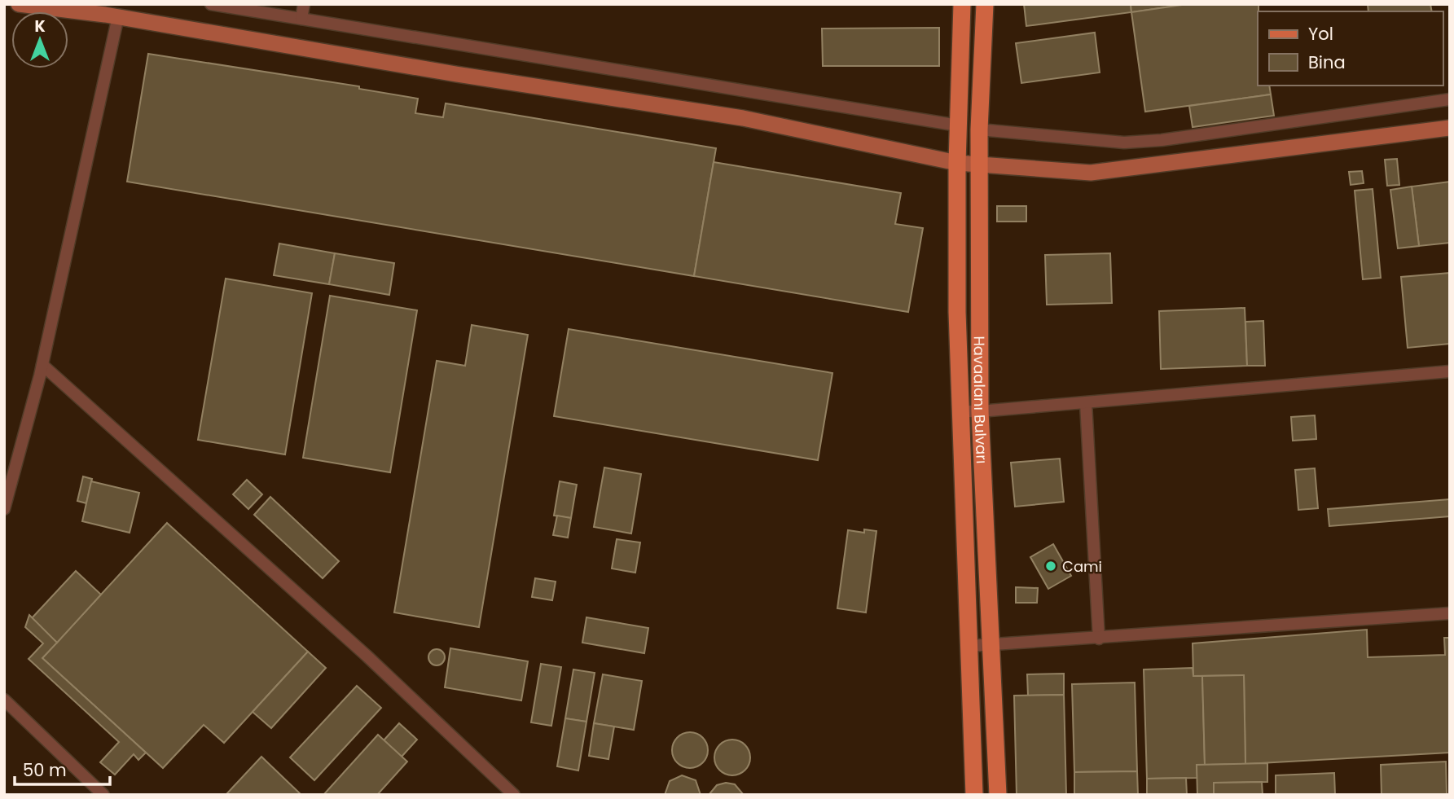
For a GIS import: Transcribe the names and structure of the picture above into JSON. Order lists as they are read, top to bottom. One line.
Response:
{"streets":{"main road":["Havaalanı Bulvarı"]},"places":["Cami"],"legend":["Yol","Bina"],"scale_bar":"50 m","north":"top"}
